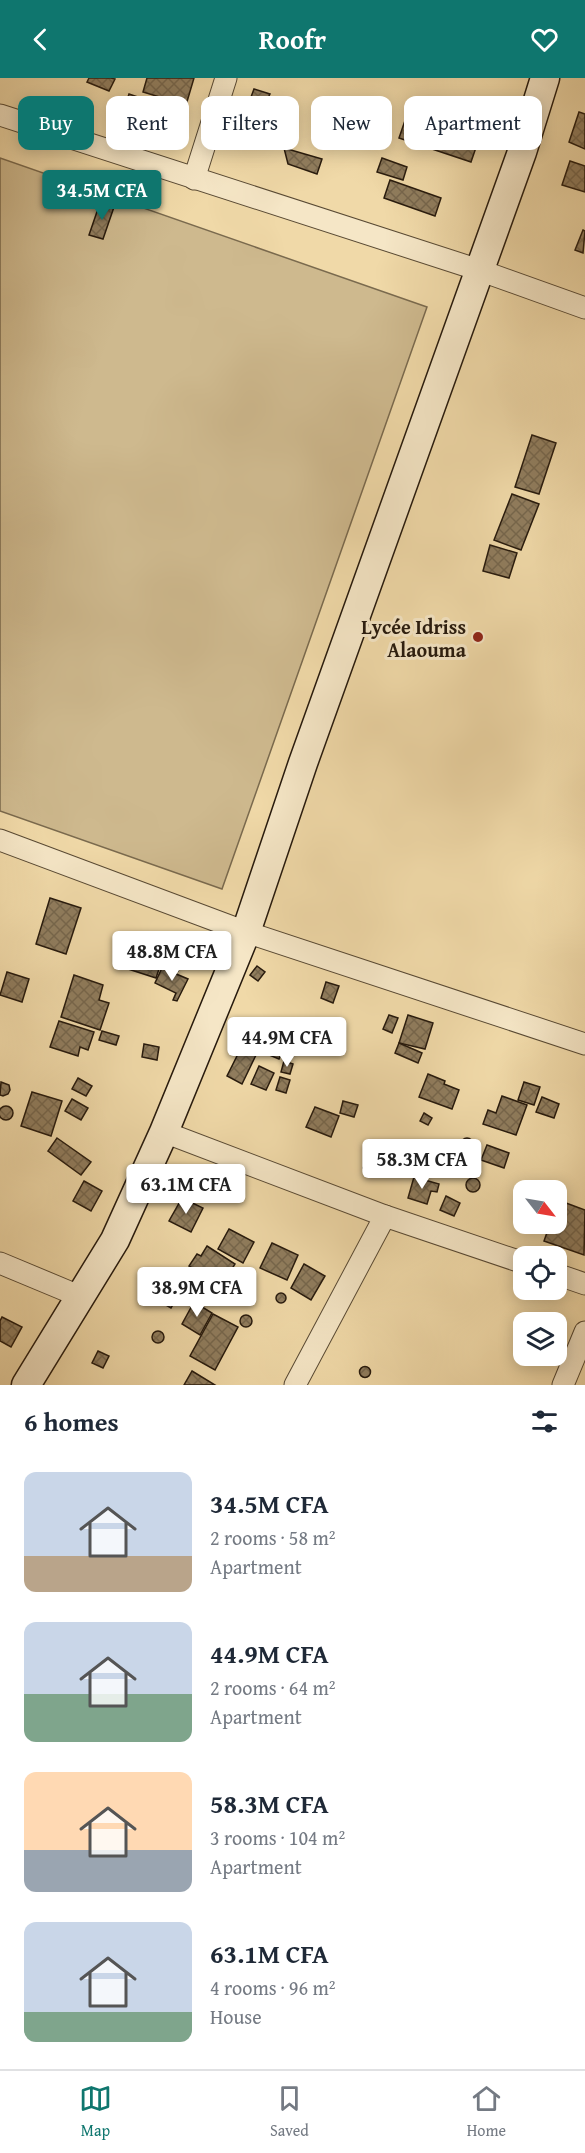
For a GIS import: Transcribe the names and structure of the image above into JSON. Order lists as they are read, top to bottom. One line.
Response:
{"places":["Lycée Idriss Alaouma"],"north":"bottom right","page":{"header":"Roofr","chip":["Buy","Rent","Filters","New","Apartment"],"price":["34.5M CFA","48.8M CFA","44.9M CFA","58.3M CFA","63.1M CFA","38.9M CFA"],"heading":"6 homes","list":[{"name":"34.5M CFA","note":"2 rooms · 58 m² · Apartment"},{"name":"44.9M CFA","note":"2 rooms · 64 m² · Apartment"},{"name":"58.3M CFA","note":"3 rooms · 104 m² · Apartment"},{"name":"63.1M CFA","note":"4 rooms · 96 m² · House"}],"tabs":["Map","Saved","Home"]}}
